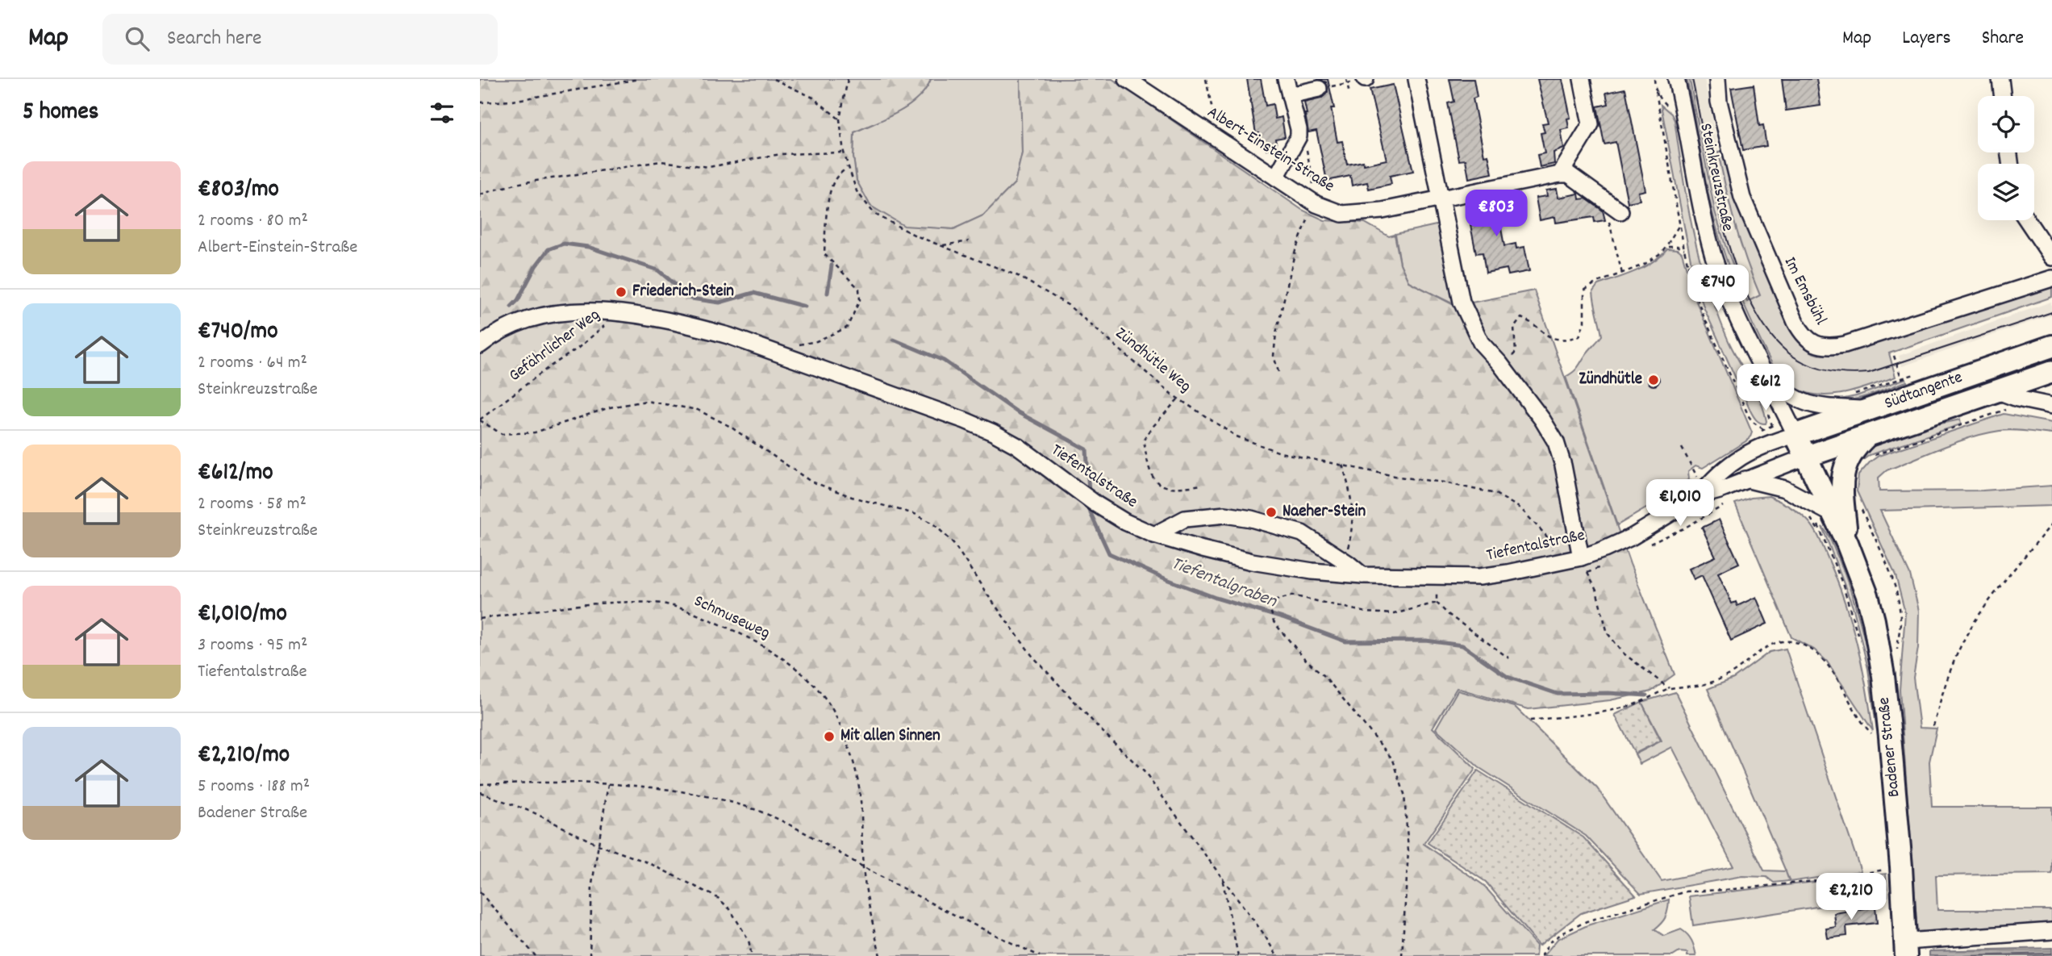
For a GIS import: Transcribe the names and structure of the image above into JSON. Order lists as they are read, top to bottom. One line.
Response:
{"streets":{"main road":["Südtangente","Badener Straße"],"street":["Albert-Einstein-Straße","Steinkreuzstraße","Im Emsbühl","Tiefentalstraße"],"path":["Gefährlicher Weg","Zündhütle Weg","Schmuseweg"]},"crossings":[["Steinkreuzstraße","Südtangente"],["Steinkreuzstraße","Tiefentalstraße"],["Steinkreuzstraße","Badener Straße"],["Gefährlicher Weg","Tiefentalstraße"],["Südtangente","Tiefentalstraße"],["Südtangente","Badener Straße"],["Tiefentalstraße","Badener Straße"]],"water":["Tiefentalgraben"],"places":["Friederich-Stein","Zündhütle","Naeher-Stein","Mit allen Sinnen"],"page":{"header":"Map","search":"Search here","nav":["Map","Layers","Share"],"heading":"5 homes","list":[{"name":"€803/mo","note":"2 rooms · 80 m² · Albert-Einstein-Straße"},{"name":"€740/mo","note":"2 rooms · 64 m² · Steinkreuzstraße"},{"name":"€612/mo","note":"2 rooms · 58 m² · Steinkreuzstraße"},{"name":"€1,010/mo","note":"3 rooms · 95 m² · Tiefentalstraße"},{"name":"€2,210/mo","note":"5 rooms · 188 m² · Badener Straße"}],"price":["€803","€740","€612","€1,010","€2,210"]}}
